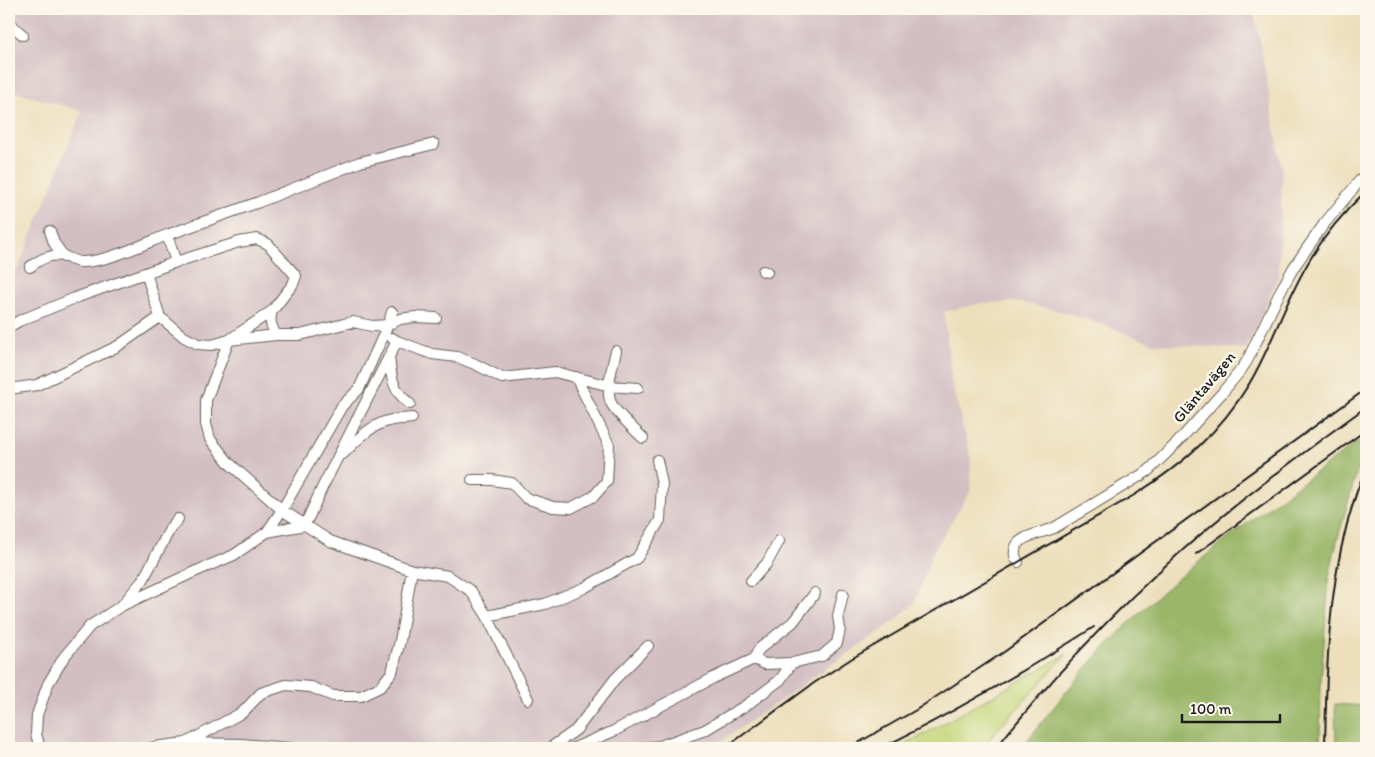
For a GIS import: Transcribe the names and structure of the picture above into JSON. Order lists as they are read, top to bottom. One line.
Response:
{"streets":{"street":["Gläntavägen"]},"scale_bar":"100 m"}
